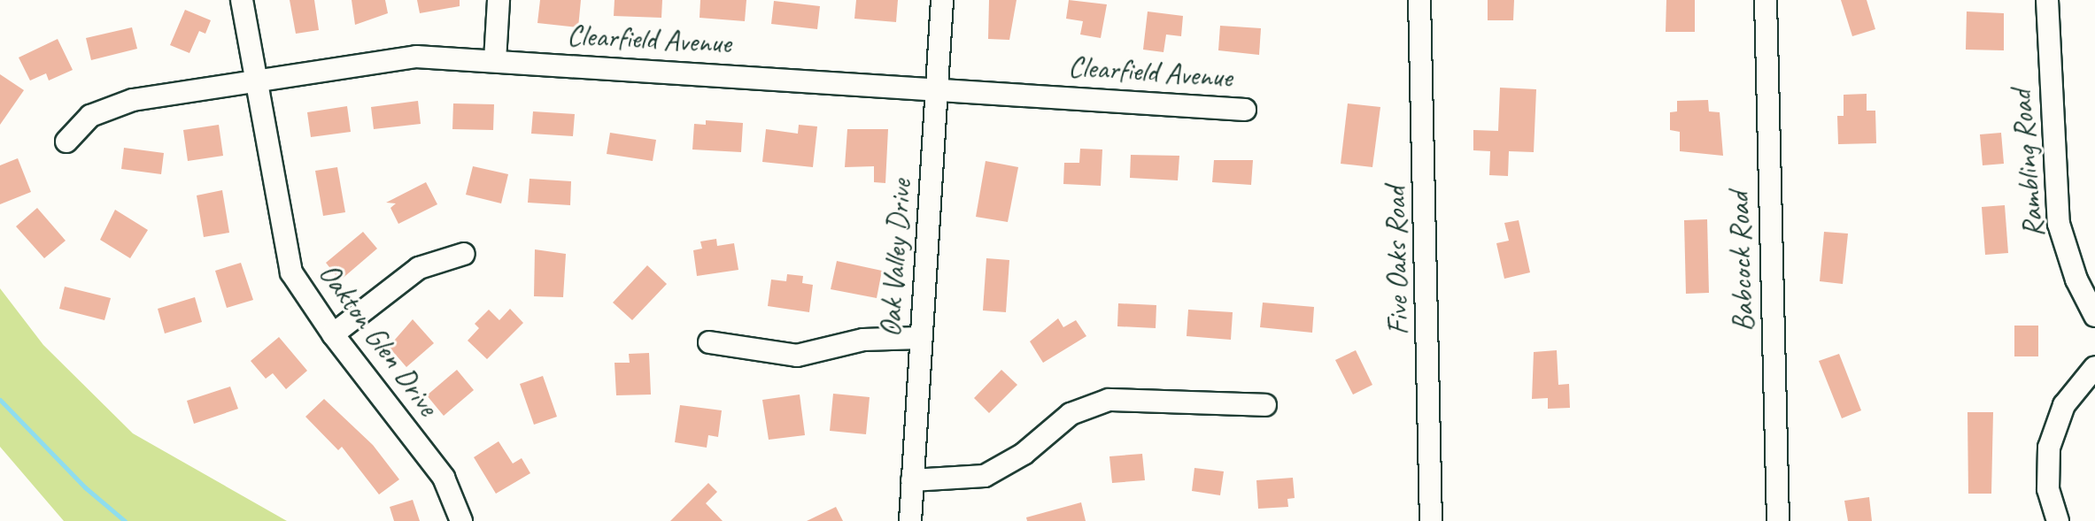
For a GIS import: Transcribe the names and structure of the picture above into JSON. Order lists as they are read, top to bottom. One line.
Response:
{"streets":{"street":["Clearfield Avenue","Rambling Road","Oak Valley Drive","Five Oaks Road","Babcock Road","Oakton Glen Drive"]},"crossings":[["Clearfield Avenue","Oak Valley Drive"],["Clearfield Avenue","Oakton Glen Drive"]]}
